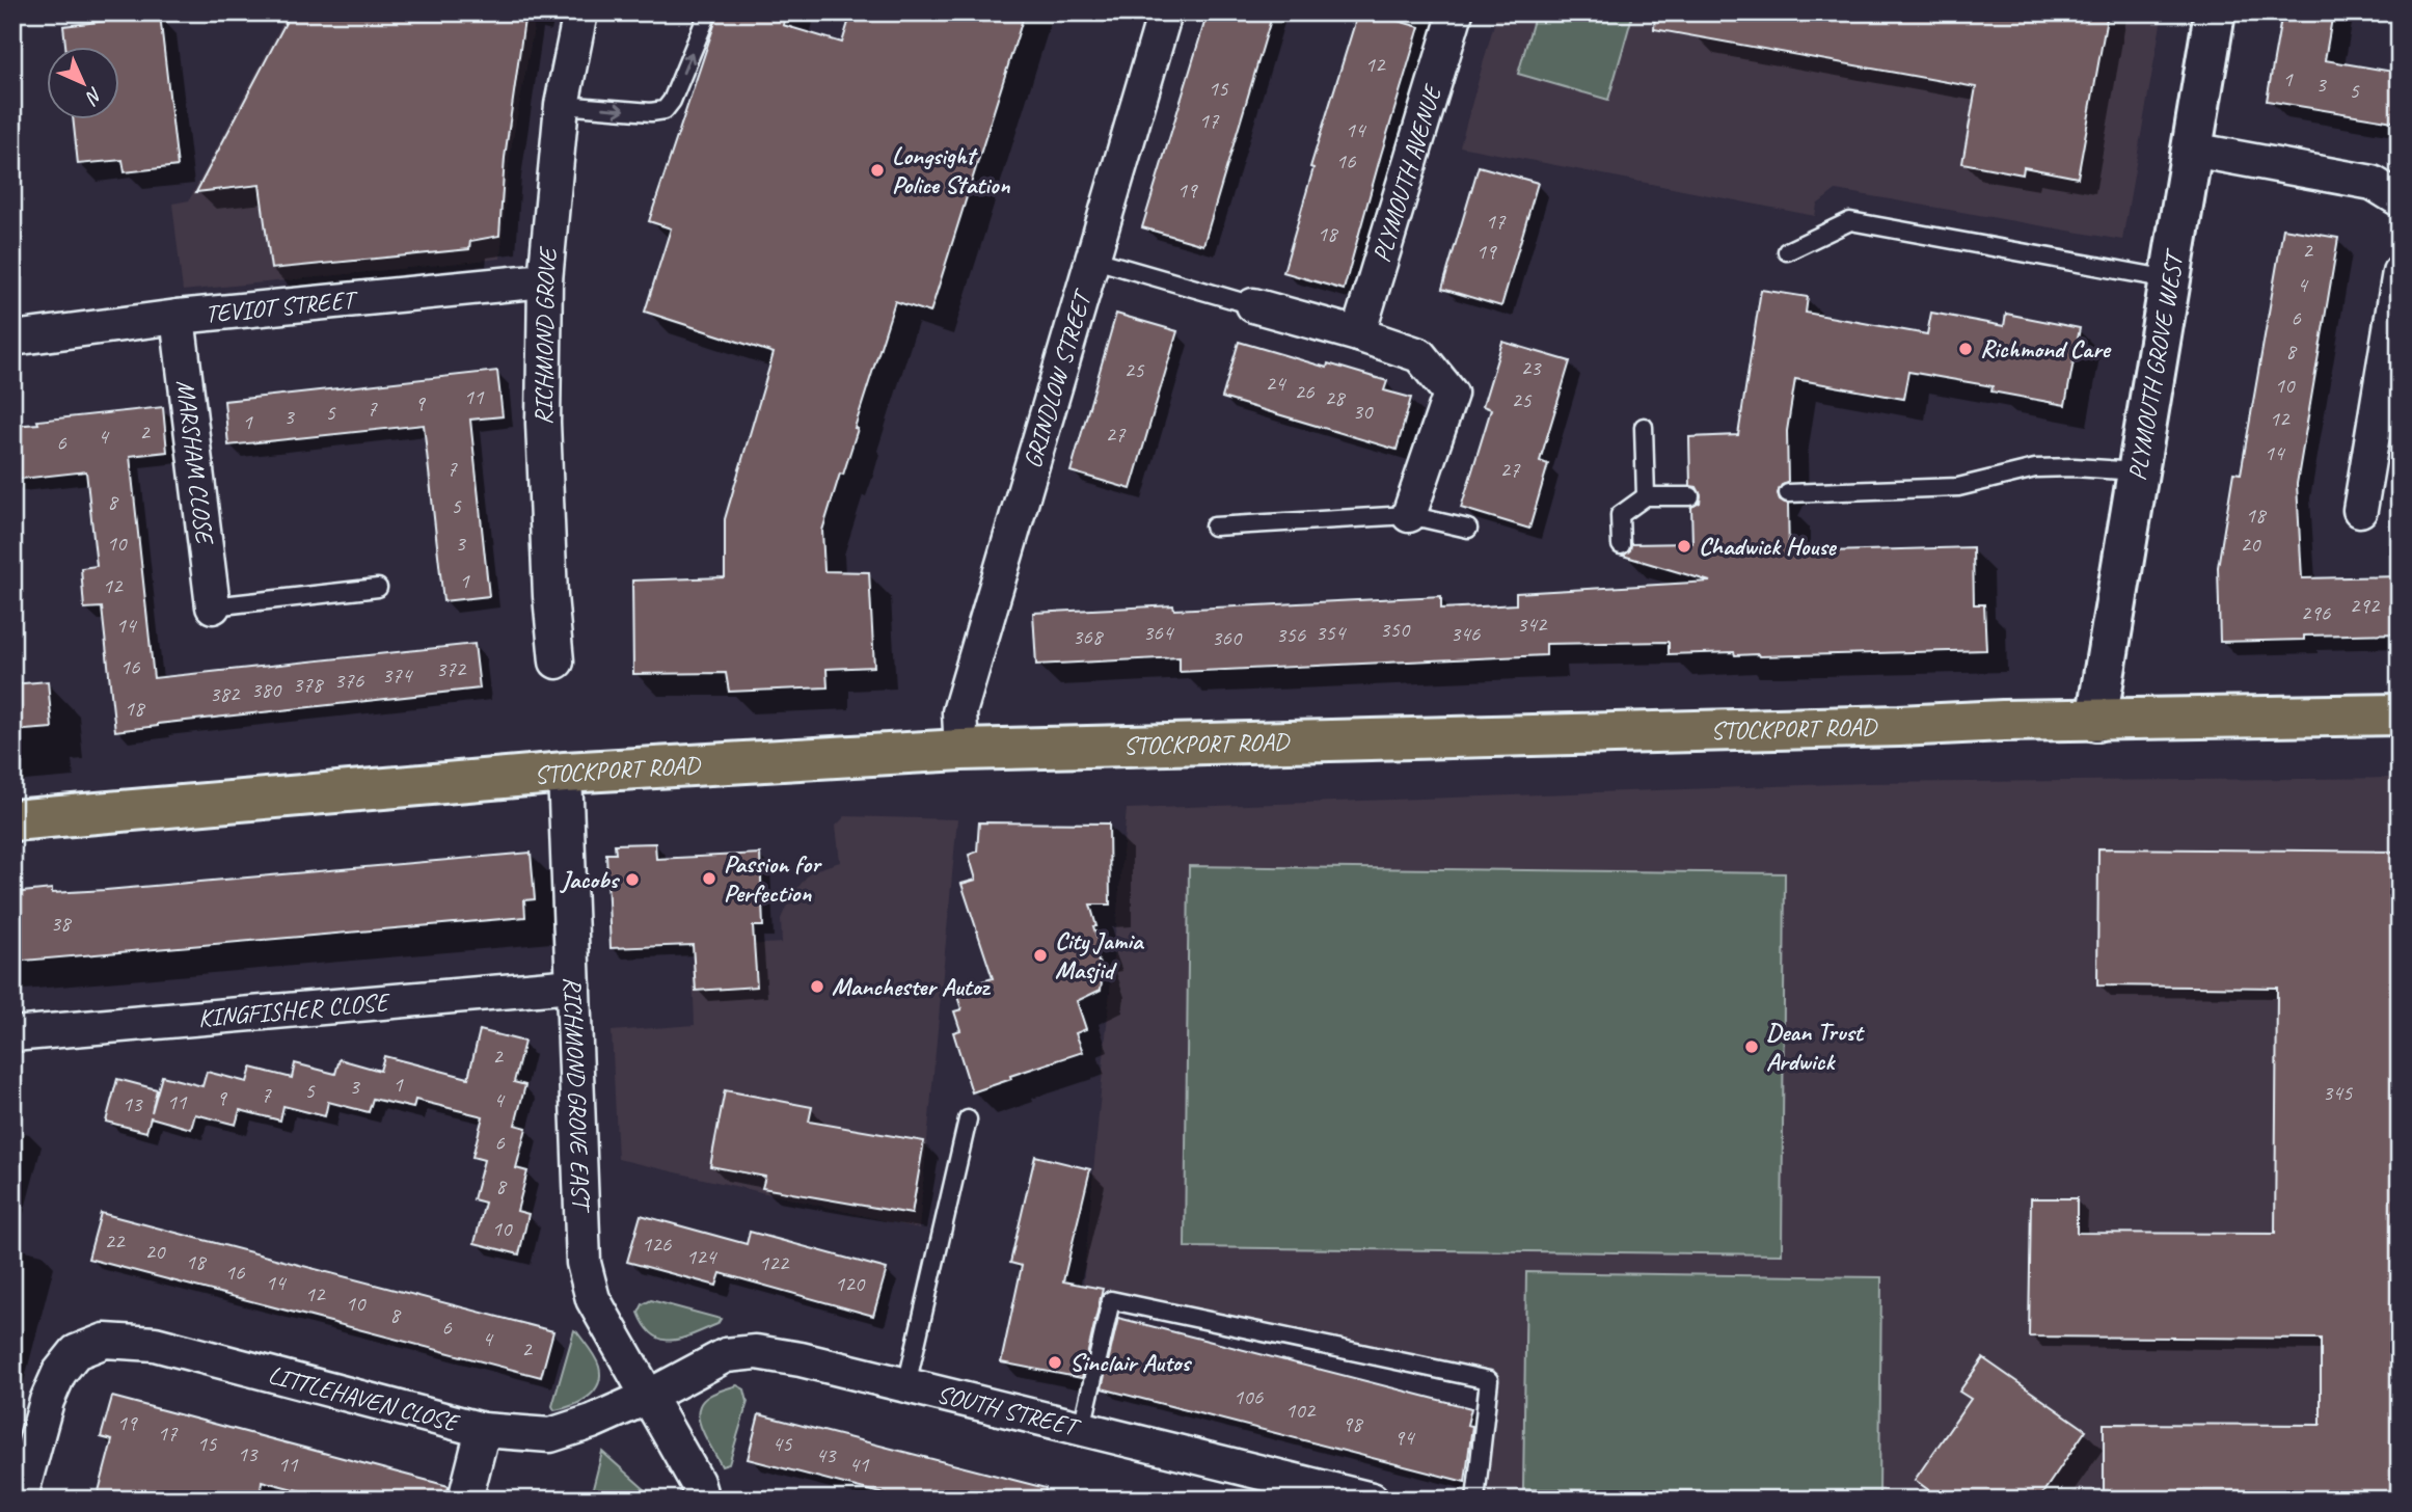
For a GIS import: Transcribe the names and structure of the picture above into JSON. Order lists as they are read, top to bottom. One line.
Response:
{"streets":{"highway":["STOCKPORT ROAD"],"street":["PLYMOUTH AVENUE","TEVIOT STREET","RICHMOND GROVE","PLYMOUTH GROVE WEST","GRINDLOW STREET","MARSHAM CLOSE","KINGFISHER CLOSE","RICHMOND GROVE EAST","LITTLEHAVEN CLOSE","SOUTH STREET"]},"crossings":[["TEVIOT STREET","RICHMOND GROVE"],["TEVIOT STREET","MARSHAM CLOSE"],["PLYMOUTH GROVE WEST","STOCKPORT ROAD"],["GRINDLOW STREET","STOCKPORT ROAD"],["STOCKPORT ROAD","RICHMOND GROVE EAST"],["KINGFISHER CLOSE","RICHMOND GROVE EAST"],["RICHMOND GROVE EAST","LITTLEHAVEN CLOSE"],["RICHMOND GROVE EAST","SOUTH STREET"],["LITTLEHAVEN CLOSE","SOUTH STREET"]],"places":["Longsight Police Station","Richmond Care","Chadwick House","Passion for Perfection","Jacobs","City Jamia Masjid","Manchester Autoz","Dean Trust Ardwick","Sinclair Autos"],"house_numbers":["12","1","3","15","5","17","14","16","19","17","18","2","19","4","6","8","23","25","24","10","26","11","28","25","9","7","30","5","3","12","1","2","27","4","6","14","7","27","8","5","18","10","3","20","1","12","292","296","342","14","350","364","354","346","356","368","360","16","372","374","376","378","380","382","18","38","2","1","3","5","345","7","9","4","11","13","6","8","10","22","126","20","124","18","122","16","14","120","12","10","8","6","4","2","106","102","19","98","17","94","15","45","13","43","11","41"],"north":"bottom right"}
